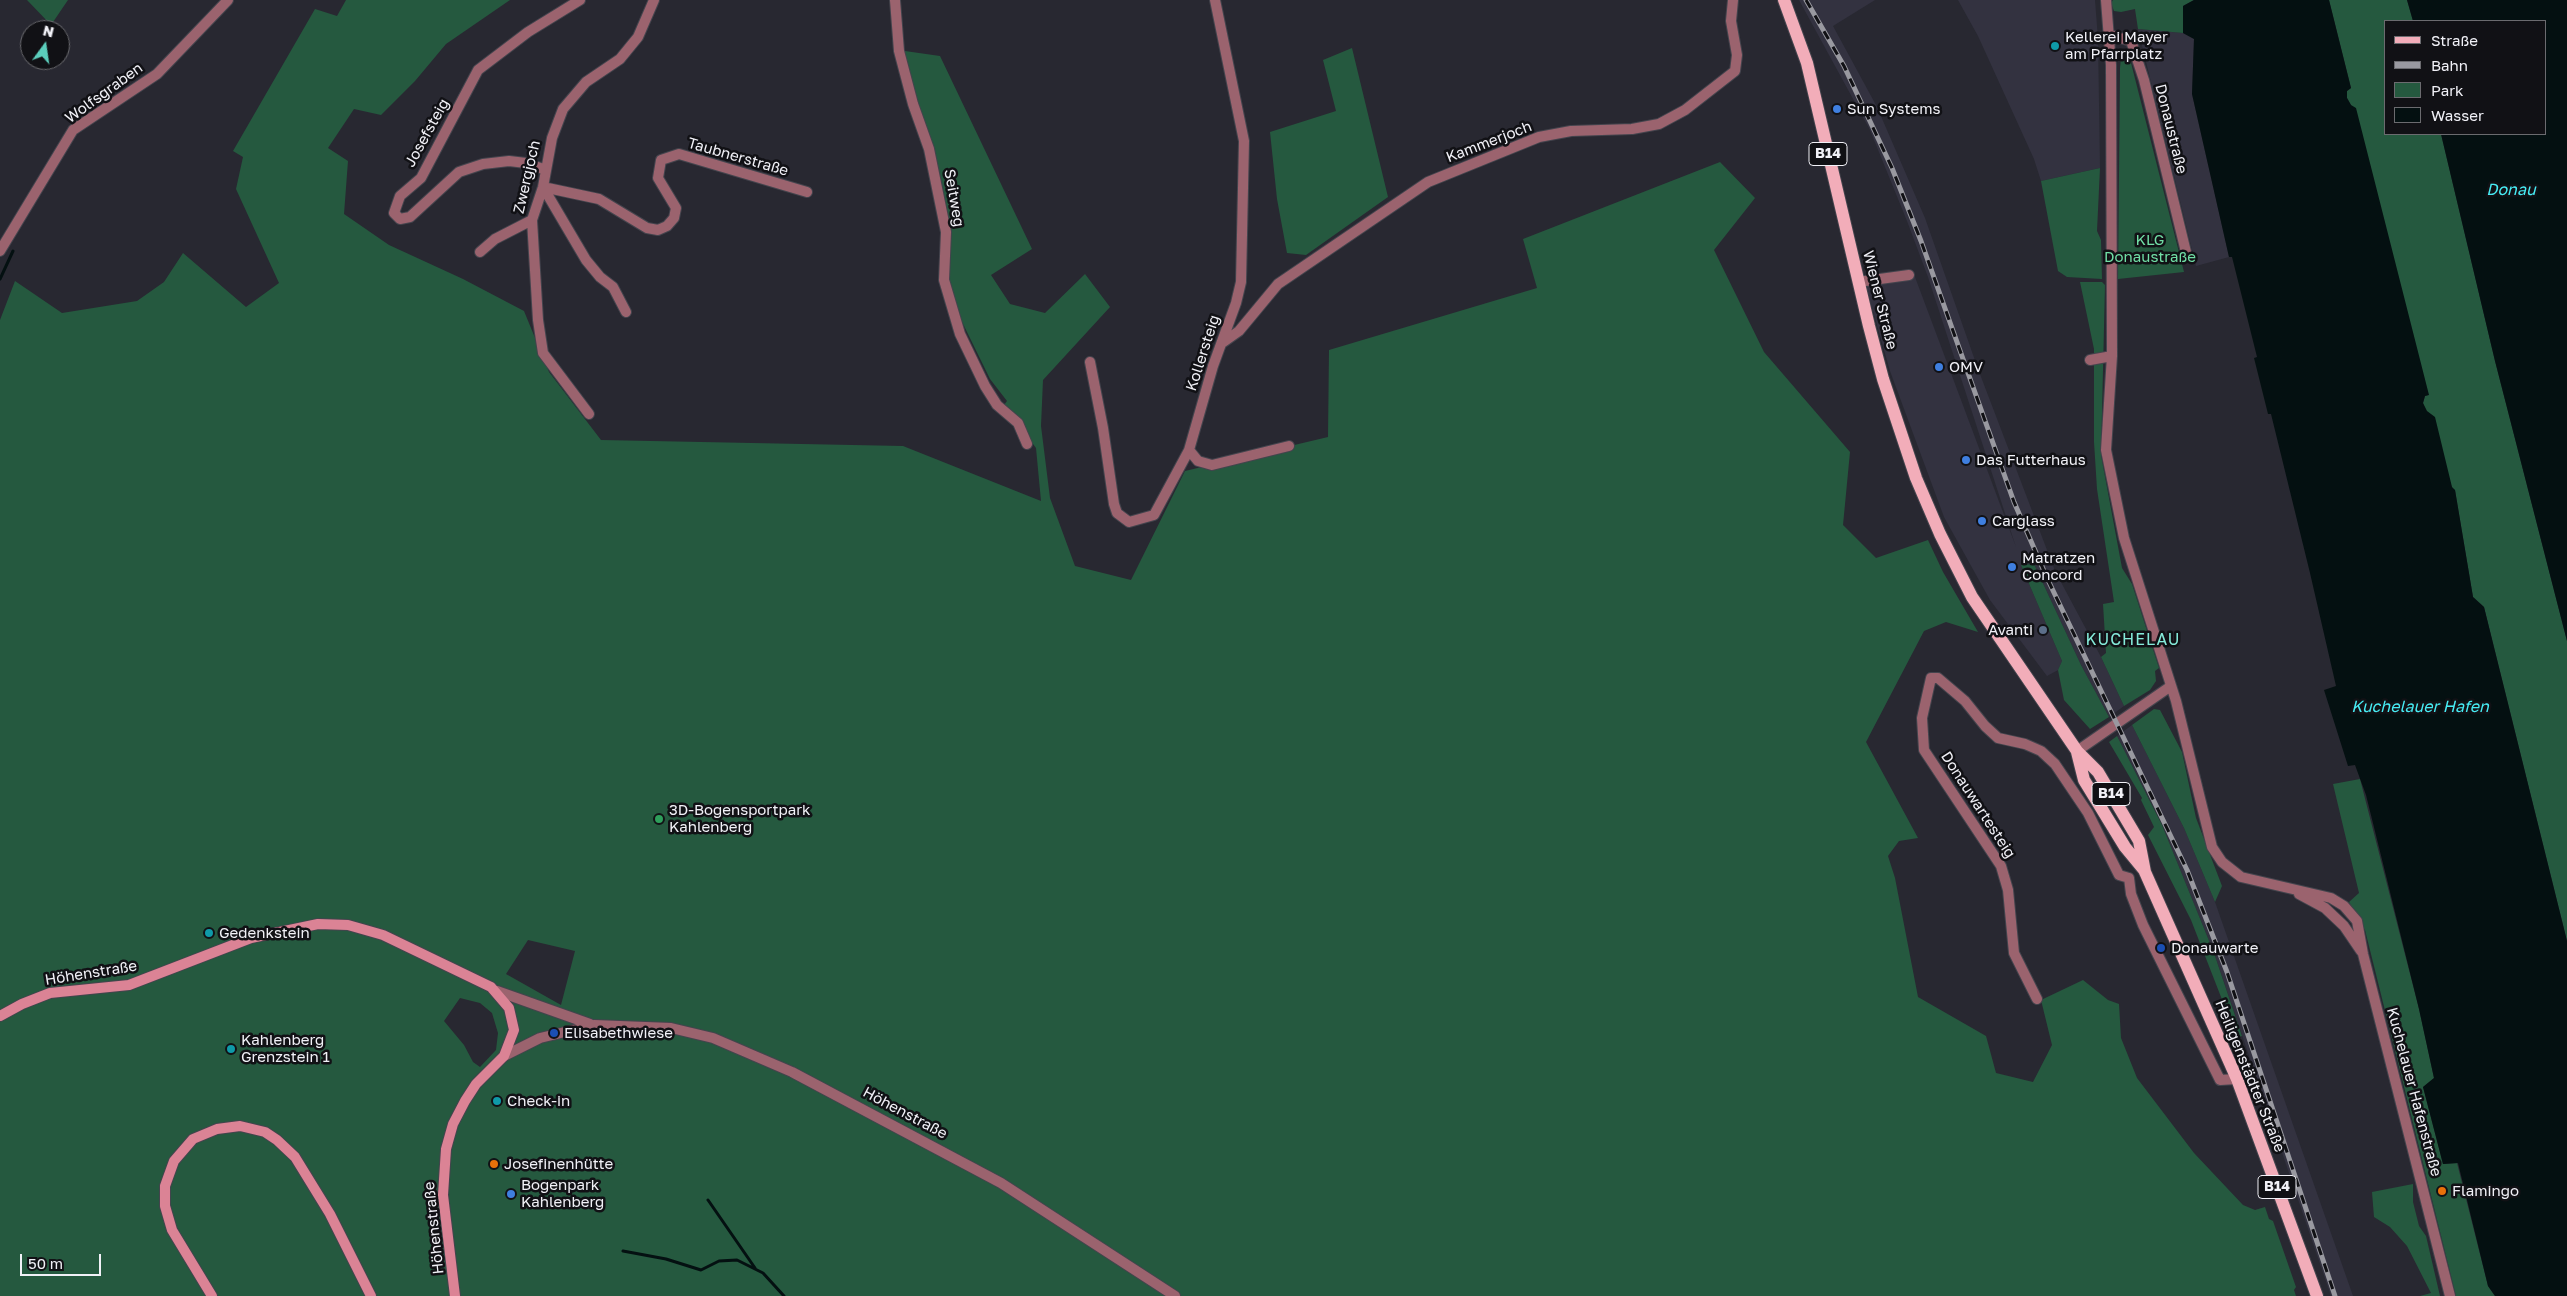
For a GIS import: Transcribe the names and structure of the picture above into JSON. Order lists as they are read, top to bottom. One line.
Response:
{"streets":{"main road":["B14","Wiener Straße","Heiligenstädter Straße"],"street":["Wolfsgraben","Donaustraße","Josefsteig","Kammerjoch","Taubnerstraße","Zwergjoch","Seitweg","Kollersteig","Donauwartesteig","Höhenstraße","Kuchelauer Hafenstraße"]},"crossings":[["Donaustraße","Kuchelauer Hafenstraße"],["Josefsteig","Zwergjoch"],["Kammerjoch","Kollersteig"],["Taubnerstraße","Zwergjoch"],["Wiener Straße","Heiligenstädter Straße"]],"districts":["KUCHELAU"],"water":["Donau","Kuchelauer Hafen"],"parks":["KLG Donaustraße"],"places":["Kellerei Mayer am Pfarrplatz","Sun Systems","OMV","Das Futterhaus","Carglass","Matratzen Concord","Avanti","3D-Bogensportpark Kahlenberg","Gedenkstein","Donauwarte","Elisabethwiese","Kahlenberg Grenzstein 1","Check-in","Josefinenhütte","Flamingo","Bogenpark Kahlenberg"],"legend":["Straße","Bahn","Park","Wasser"],"scale_bar":"50 m","north":"top"}
